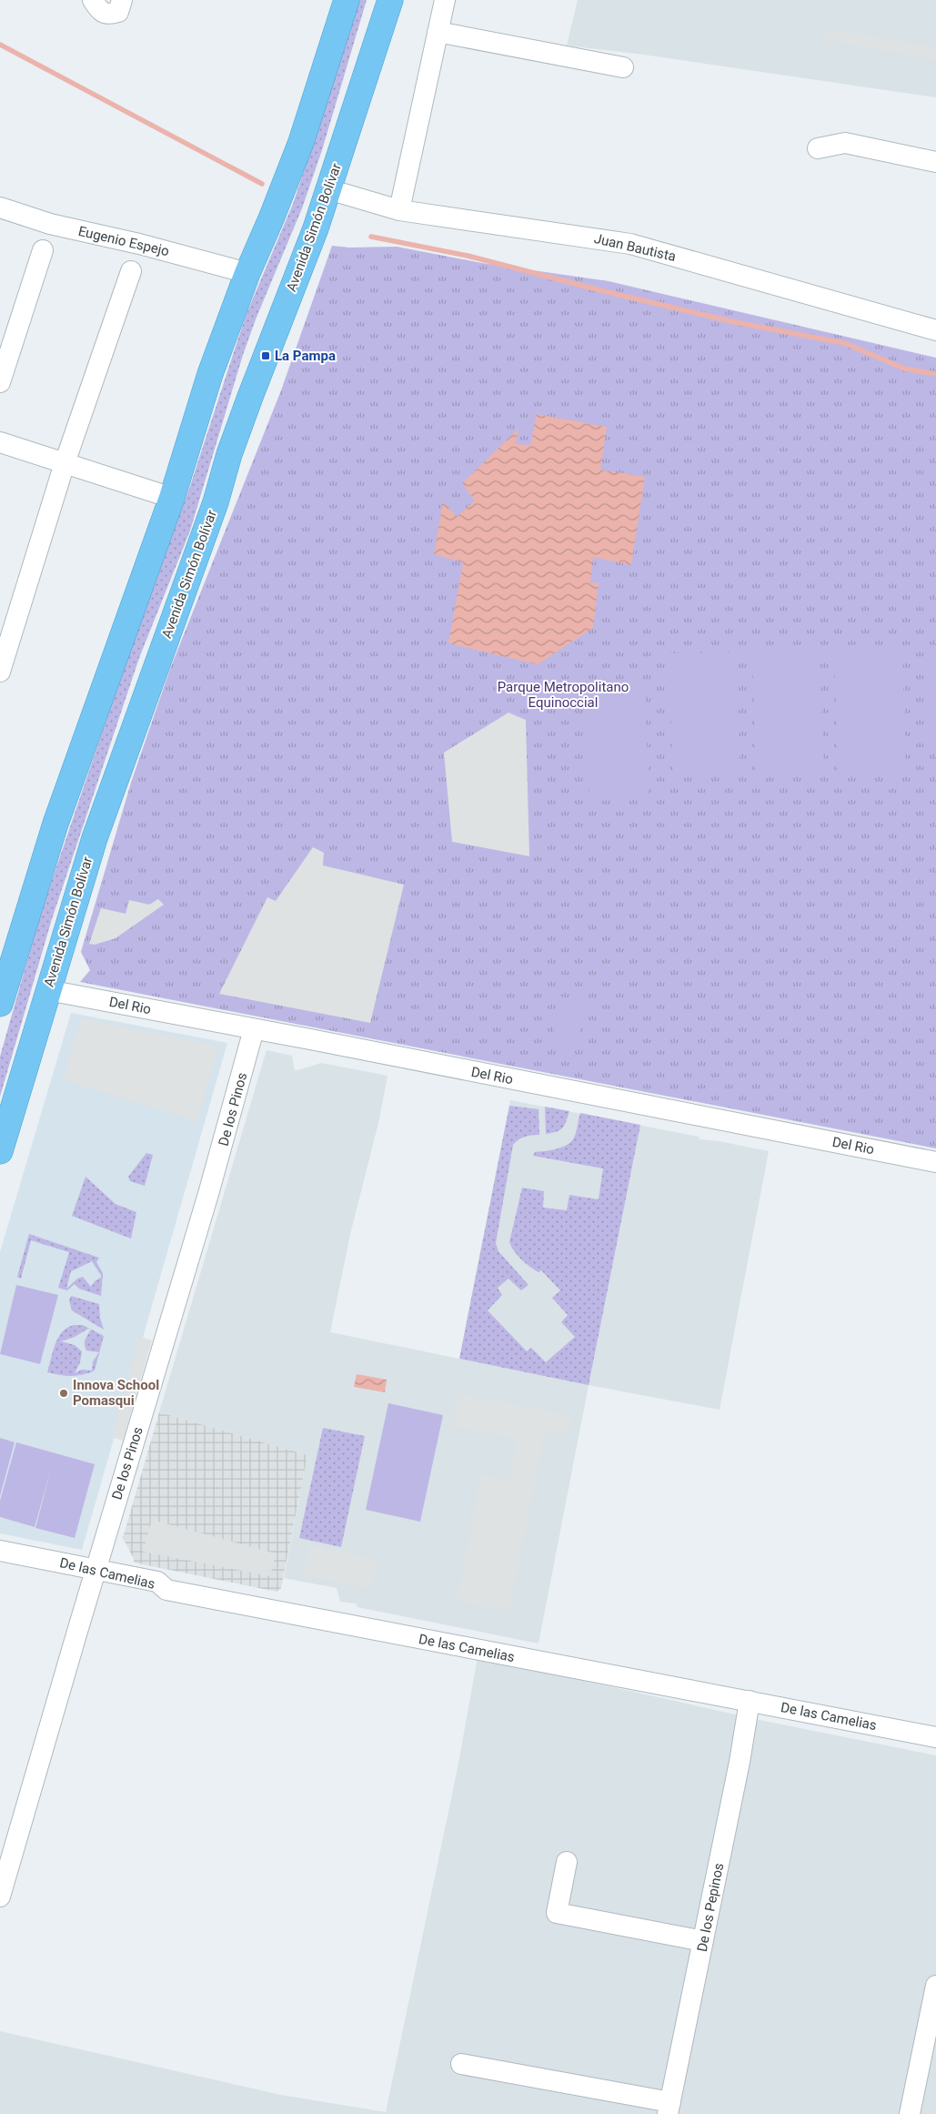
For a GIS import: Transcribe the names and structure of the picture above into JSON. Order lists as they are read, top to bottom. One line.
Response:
{"streets":{"highway":["Avenida Simón Bolívar"],"street":["Eugenio Espejo","Juan Bautista","Del Rio","De los Pinos","De las Camelias","De los Pepinos"]},"crossings":[["Avenida Simón Bolívar","Juan Bautista"],["Avenida Simón Bolívar","Del Rio"],["Del Rio","De los Pinos"],["De los Pinos","De las Camelias"],["De las Camelias","De los Pepinos"]],"parks":["Parque Metropolitano Equinoccial"],"places":{"transit":["La Pampa"],"other":["Innova School Pomasqui"]}}
